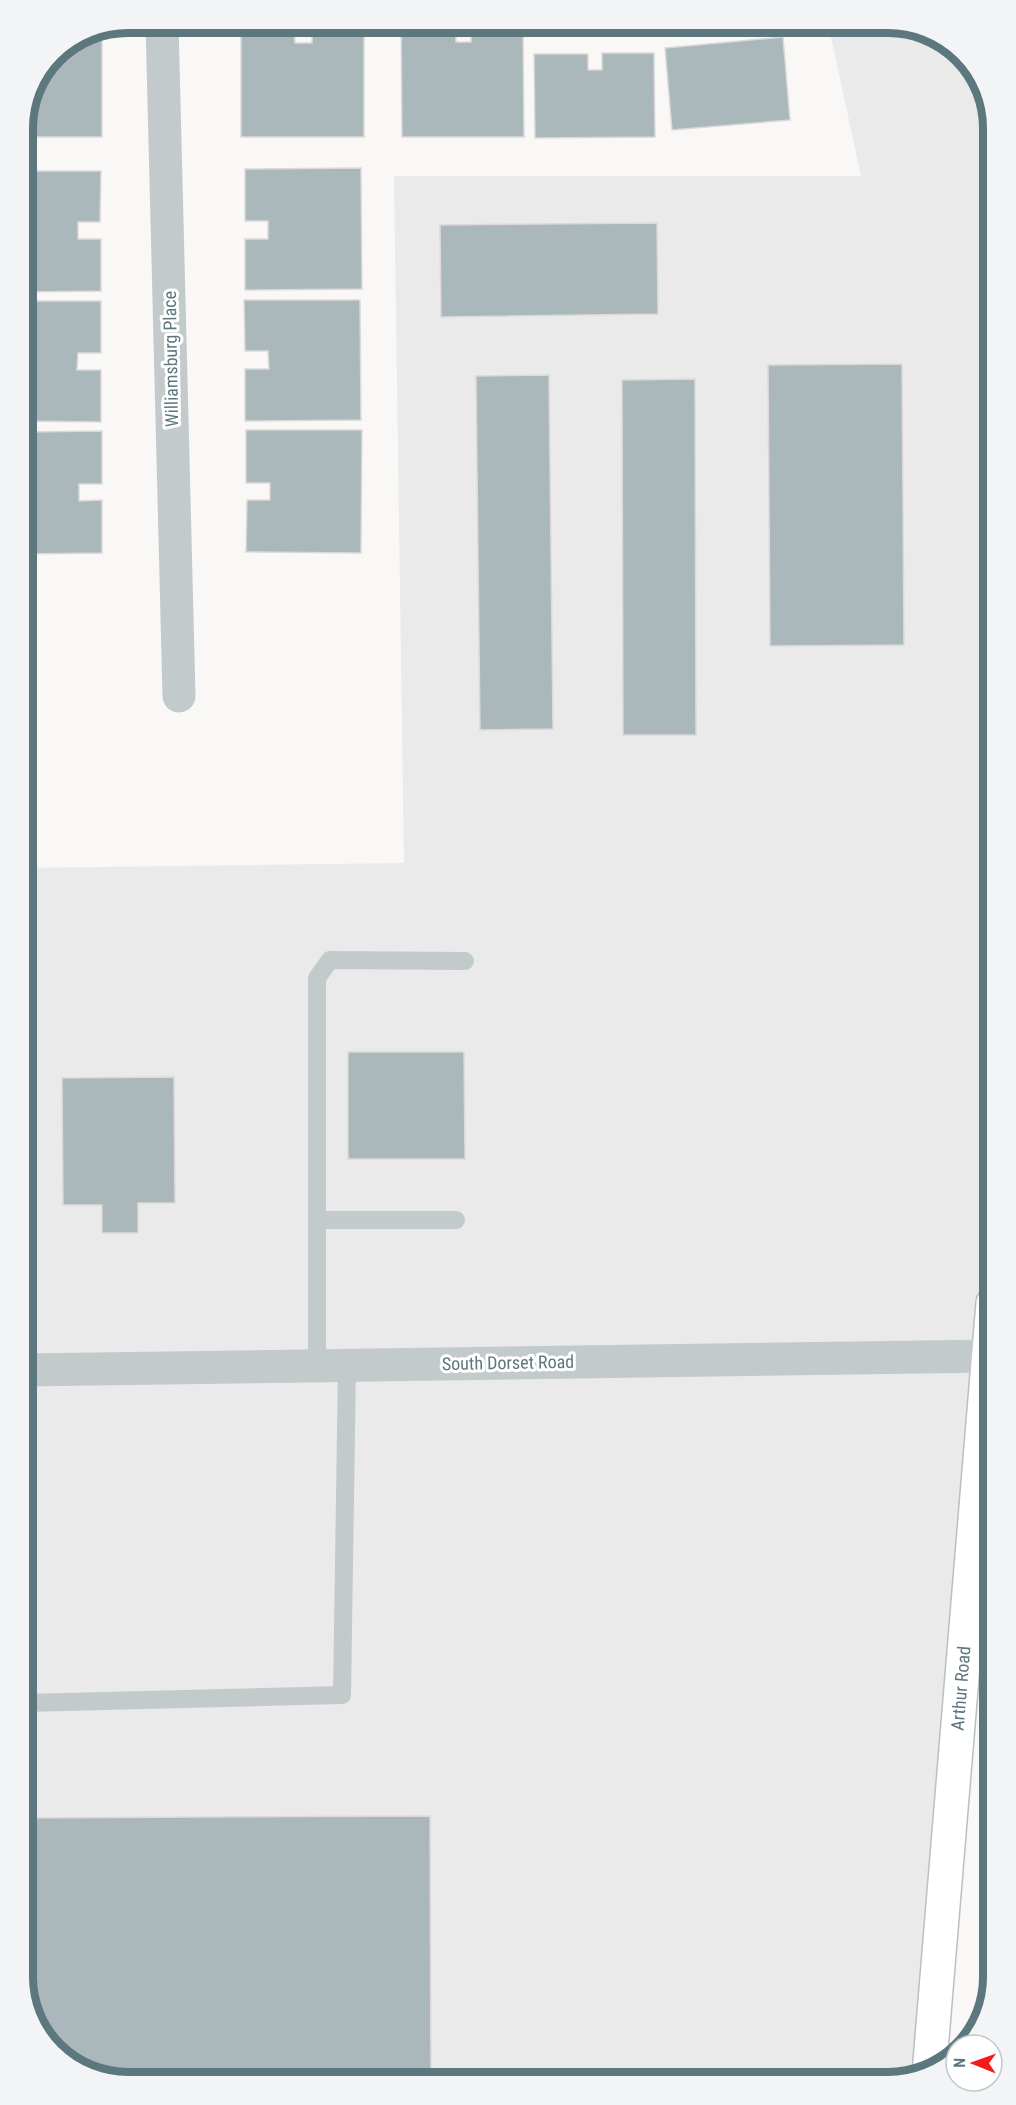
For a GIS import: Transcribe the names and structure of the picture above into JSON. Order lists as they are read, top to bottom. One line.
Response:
{"streets":{"main road":["Arthur Road"],"street":["Williamsburg Place","South Dorset Road"]},"north":"left"}
